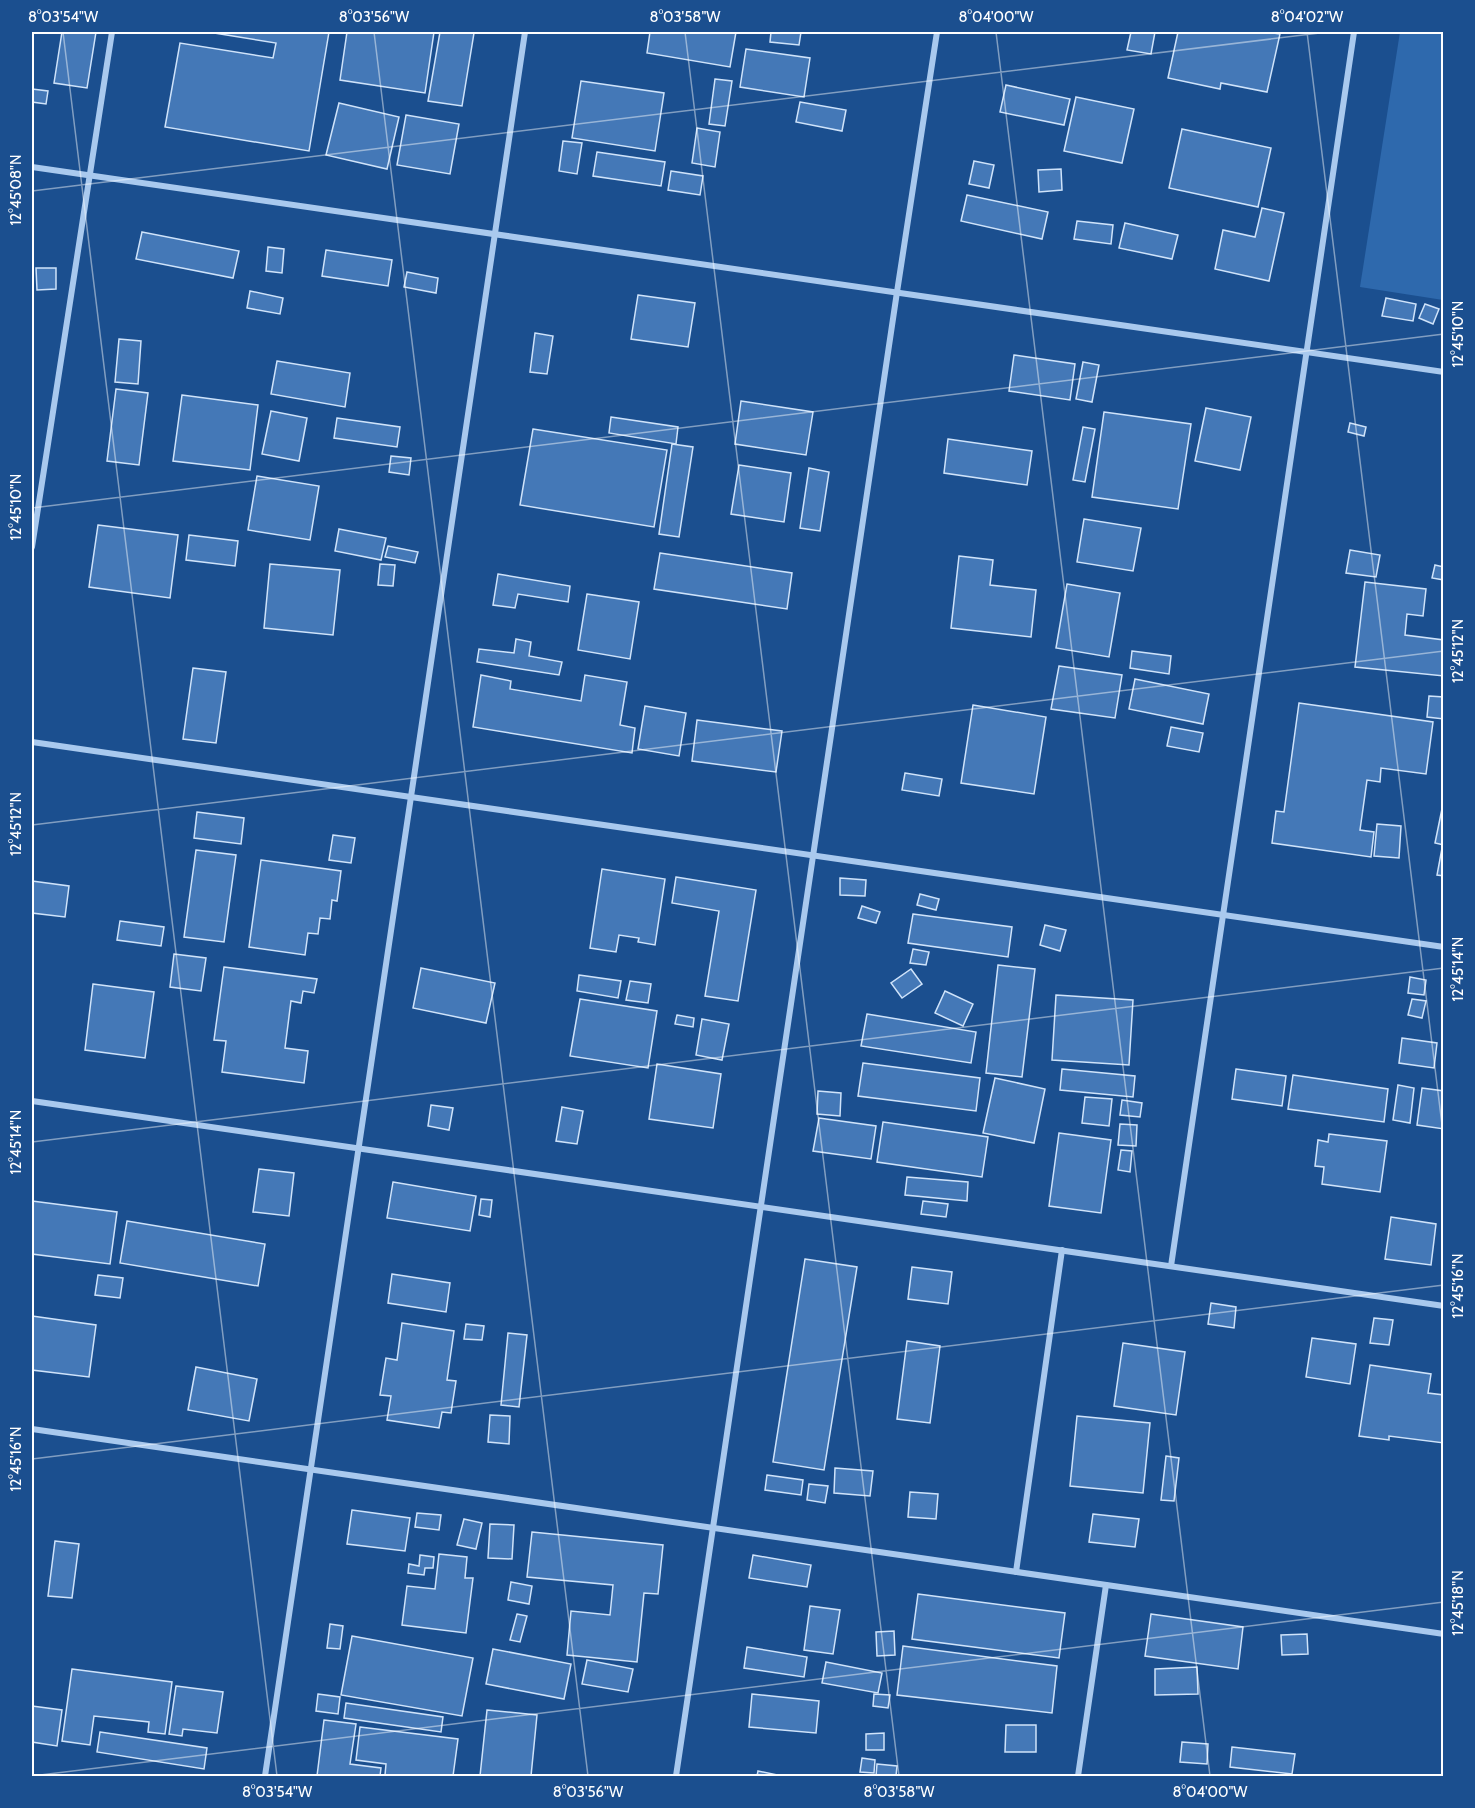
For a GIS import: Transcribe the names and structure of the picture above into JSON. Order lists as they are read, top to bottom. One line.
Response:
{"coordinates":["8°03'54\"W","8°03'56\"W","8°03'58\"W","8°04'00\"W","8°04'02\"W","12°45'08\"N","12°45'10\"N","12°45'12\"N","12°45'14\"N","12°45'16\"N","12°45'18\"N"]}
